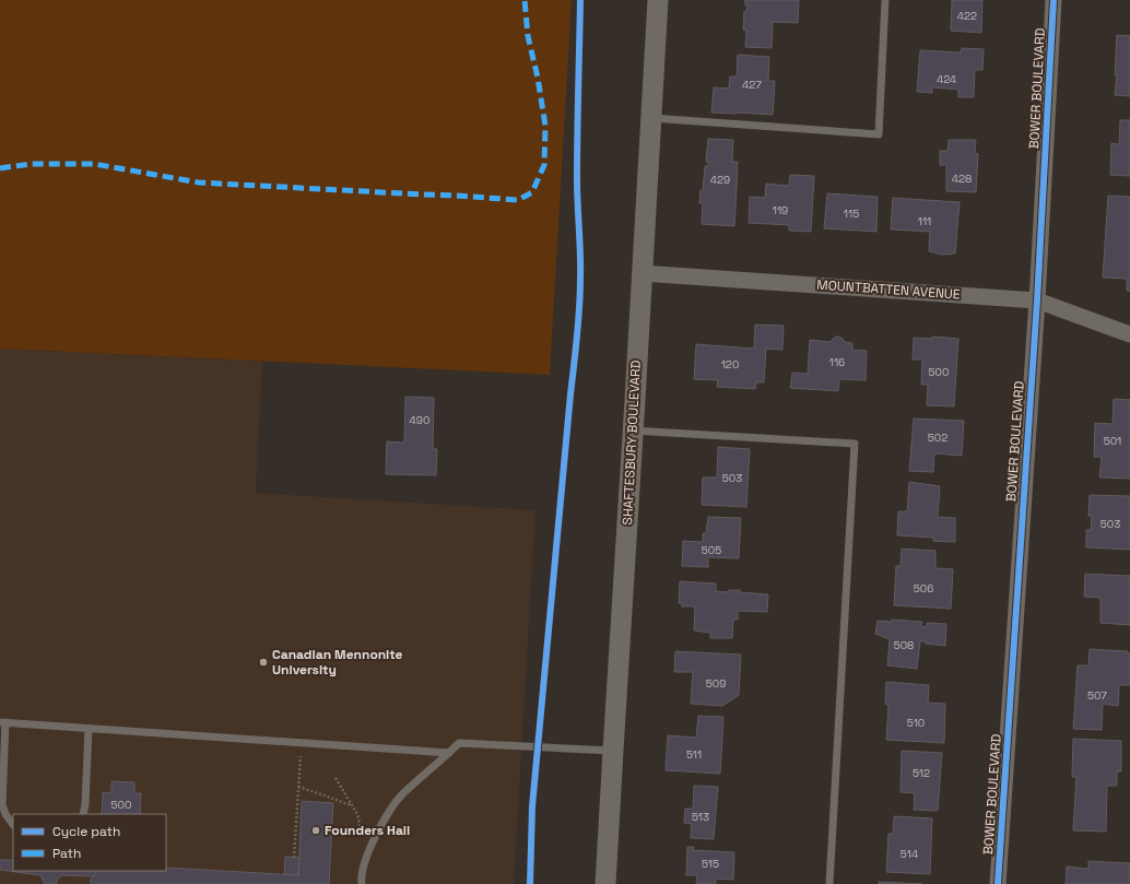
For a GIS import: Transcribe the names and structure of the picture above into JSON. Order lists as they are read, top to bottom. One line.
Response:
{"streets":{"street":["BOWER BOULEVARD","MOUNTBATTEN AVENUE","SHAFTESBURY BOULEVARD"]},"crossings":[["BOWER BOULEVARD","MOUNTBATTEN AVENUE"],["MOUNTBATTEN AVENUE","SHAFTESBURY BOULEVARD"]],"places":["Canadian Mennonite University","Founders Hall"],"house_numbers":["422","424","427","428","429","119","115","111","116","120","500","490","502","501","503","503","505","506","508","509","507","510","511","512","500","513","514","515"],"legend":["Cycle path","Path"]}
